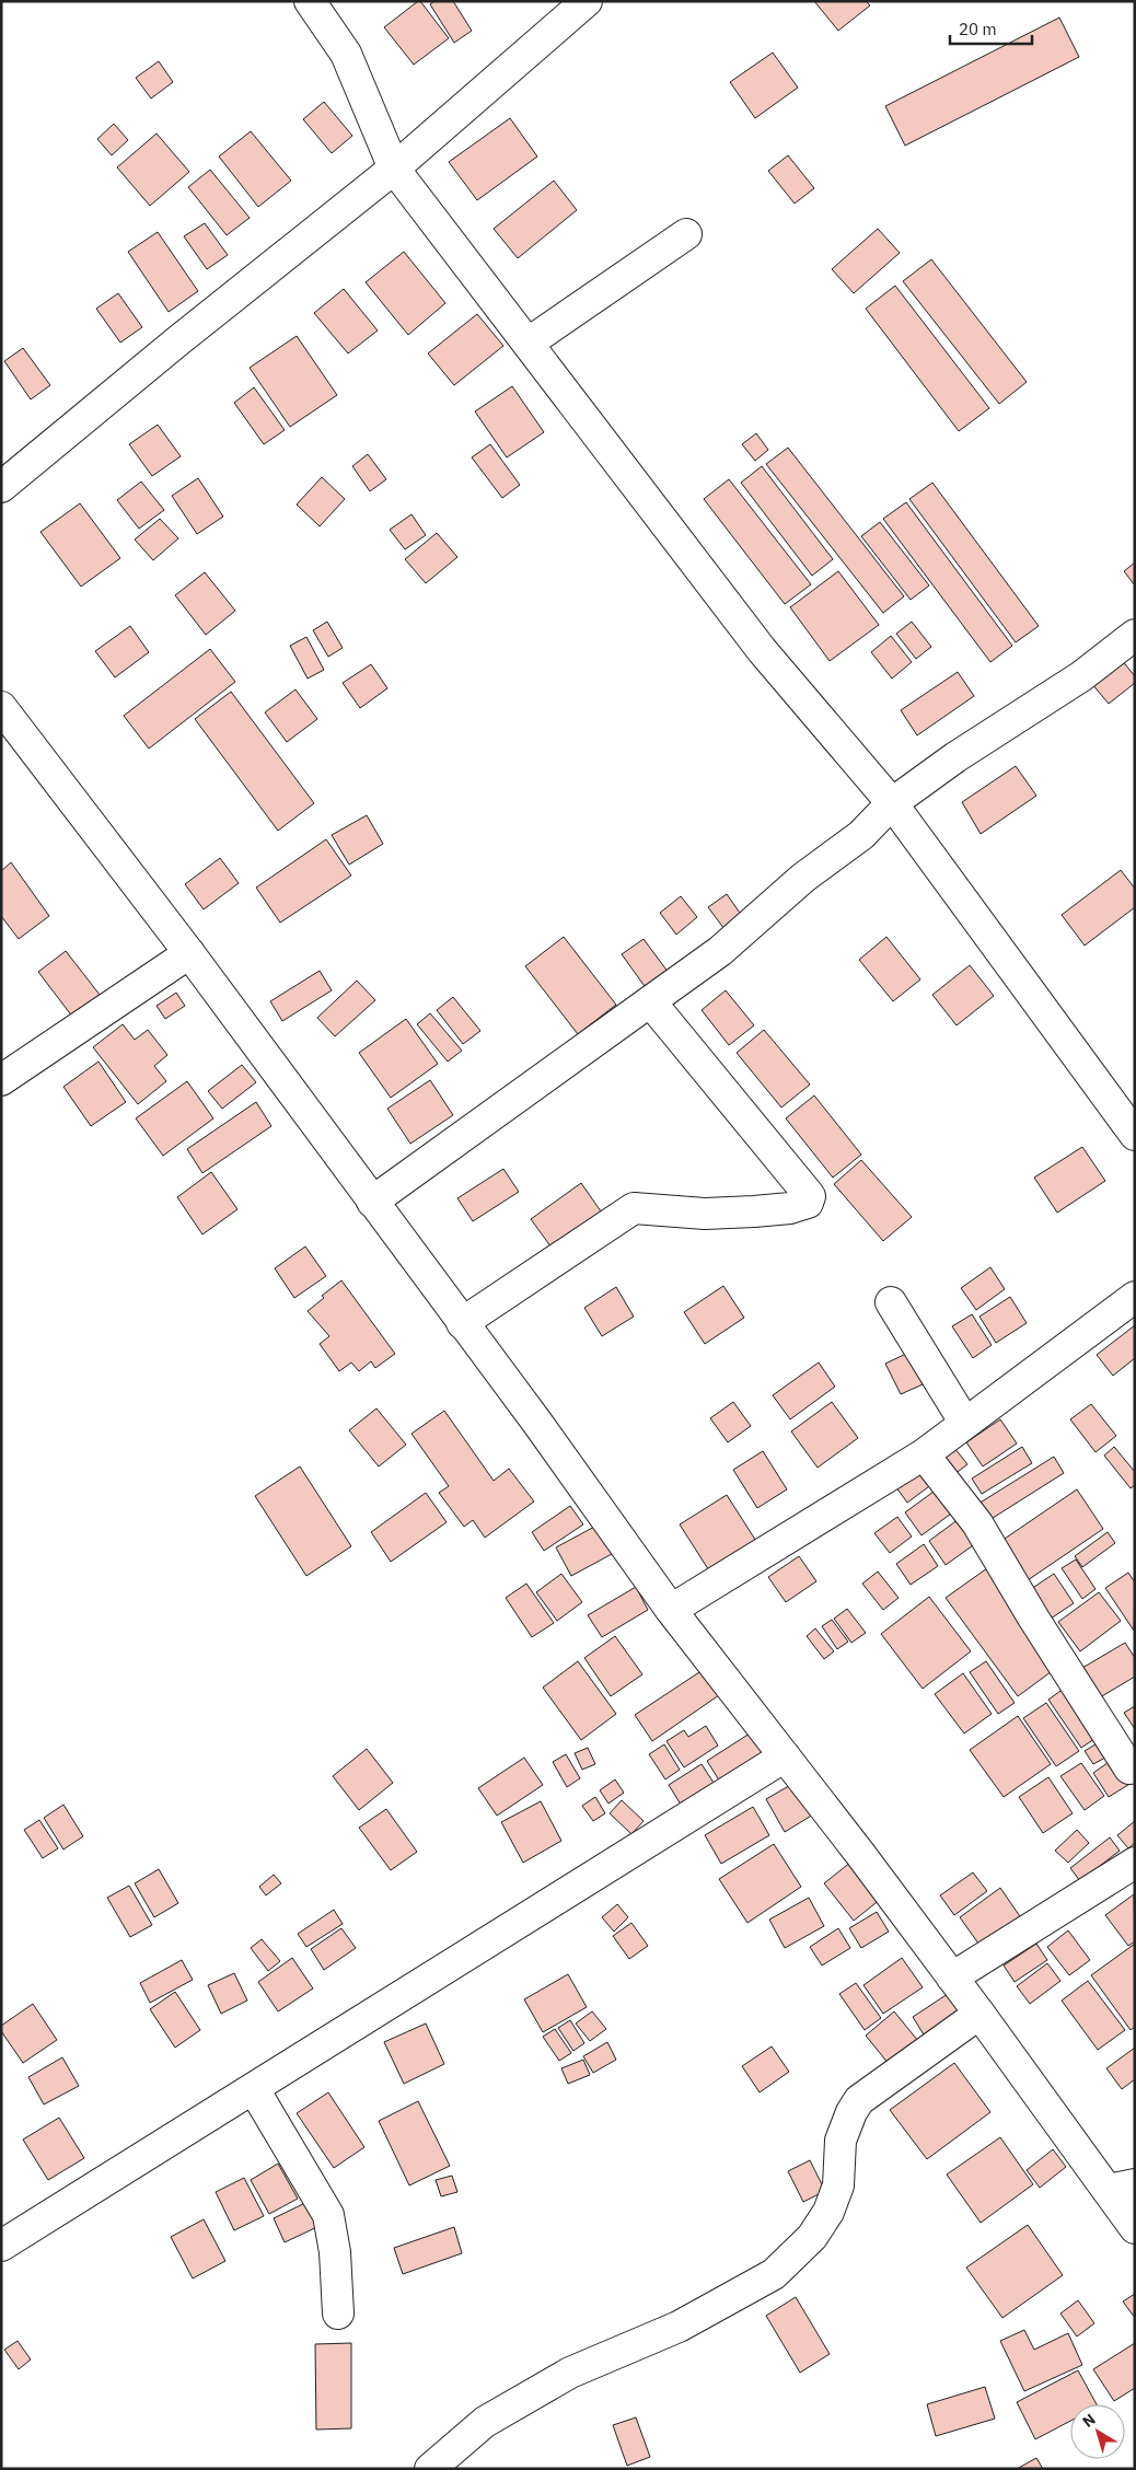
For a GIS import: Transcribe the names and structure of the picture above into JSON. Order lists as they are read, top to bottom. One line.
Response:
{"scale_bar":"20 m","north":"top left"}
